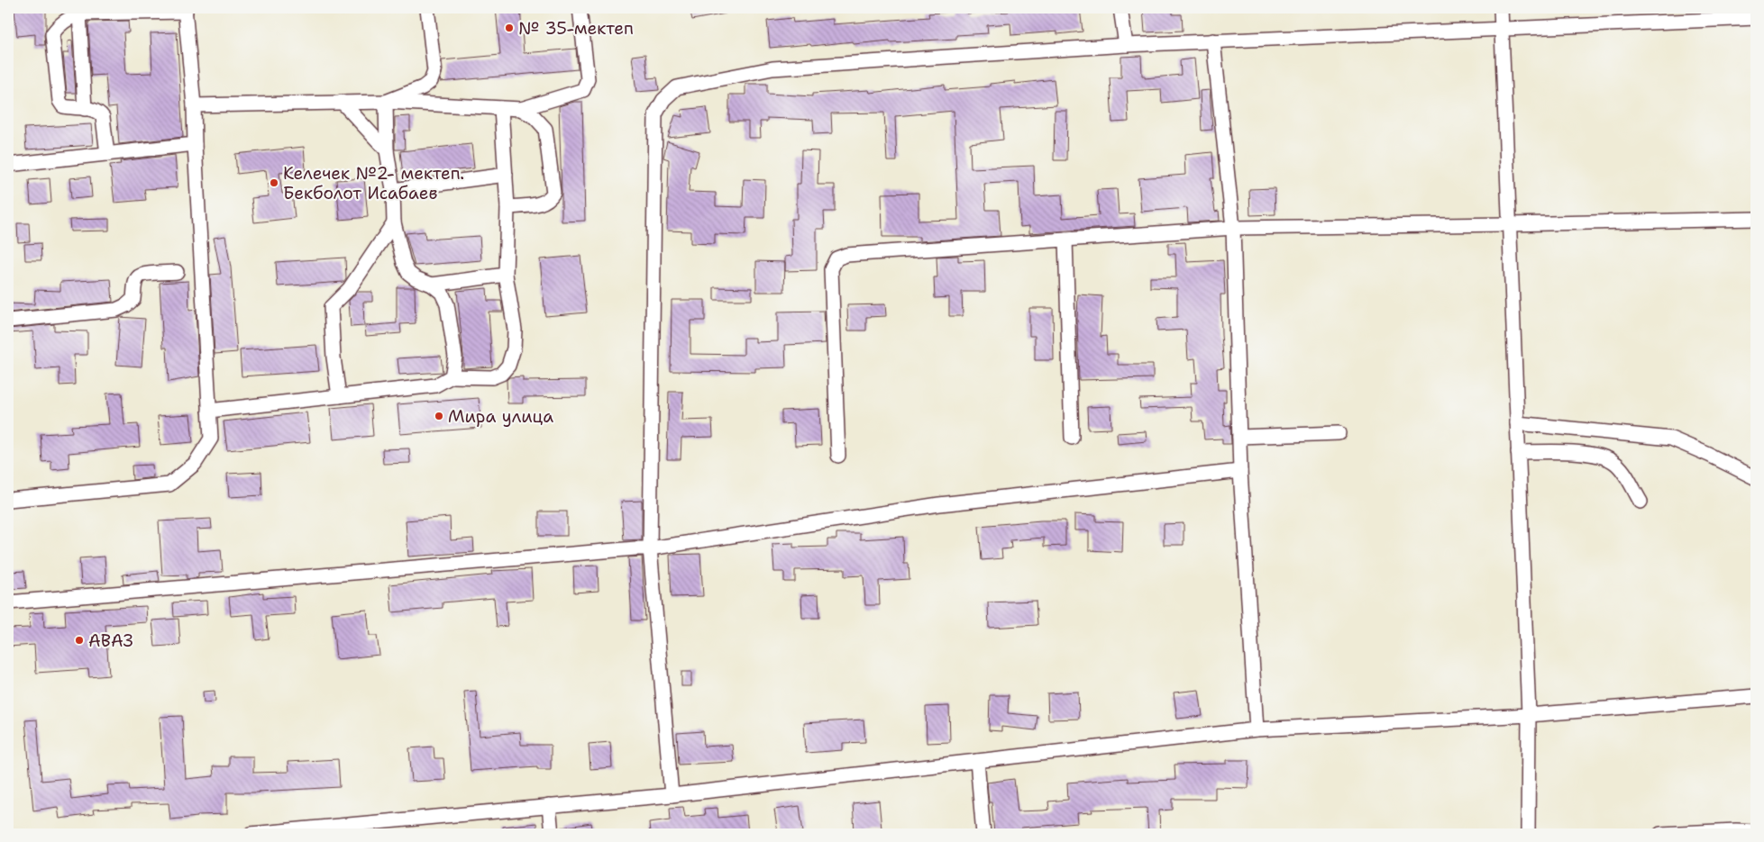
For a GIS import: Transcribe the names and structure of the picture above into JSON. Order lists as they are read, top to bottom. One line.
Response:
{"places":["№ 35-мектеп","Келечек №2- мектеп. Бекболот Исабаев","Мира улица","АВАЗ"]}
